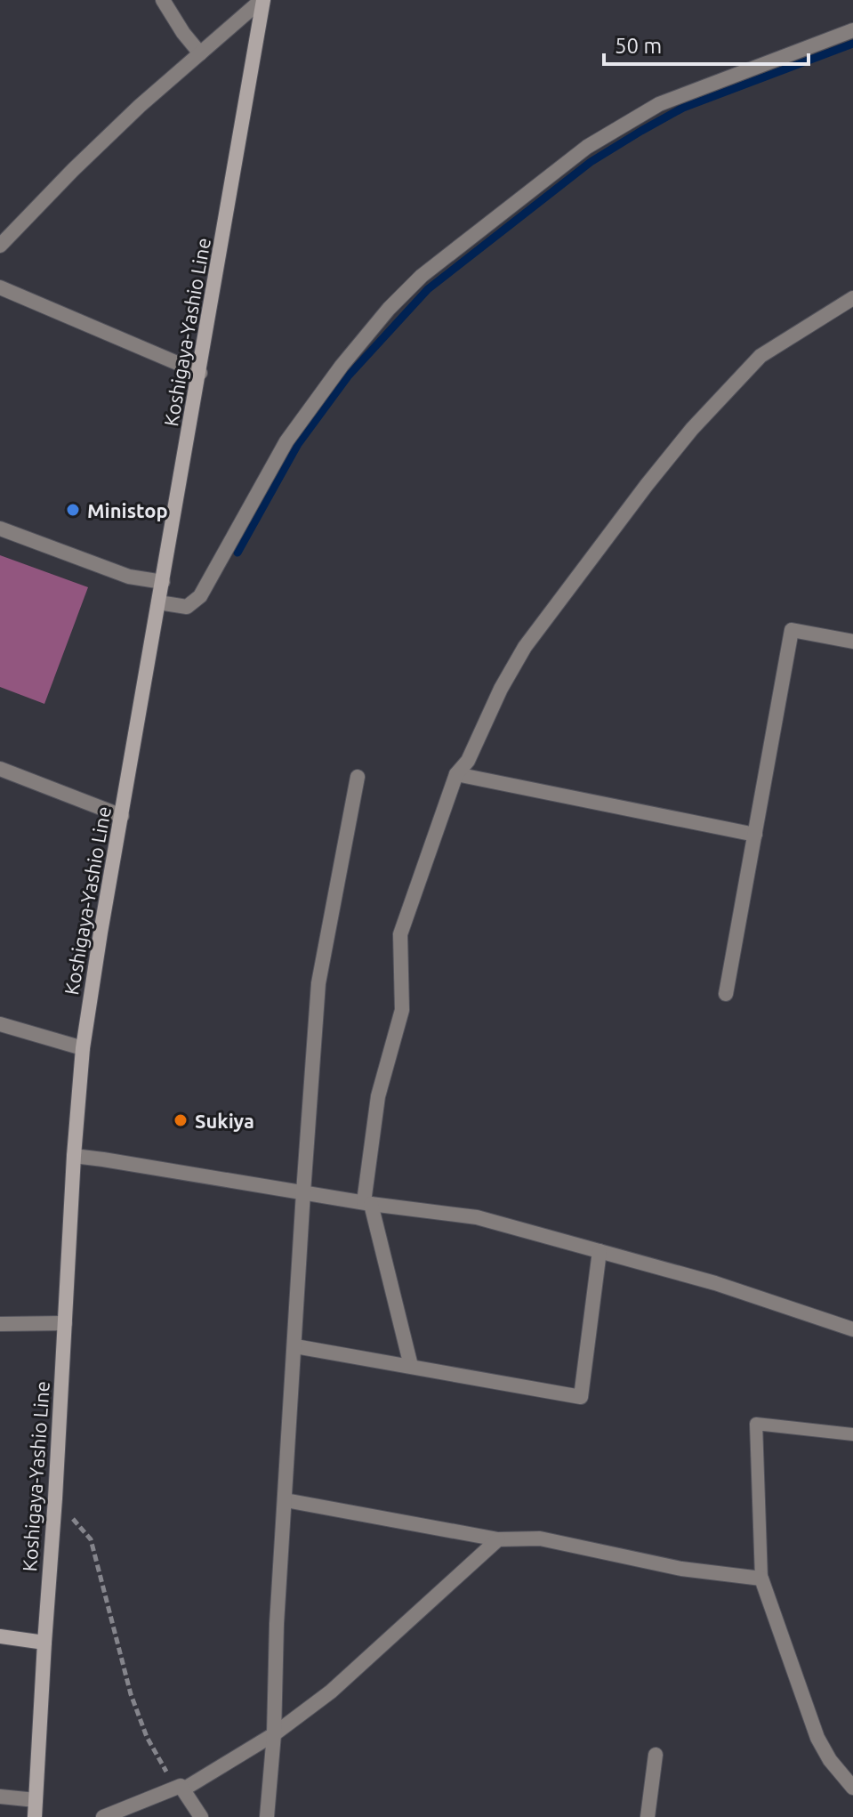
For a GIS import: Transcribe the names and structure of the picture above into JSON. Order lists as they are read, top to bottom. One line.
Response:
{"streets":{"main road":["Koshigaya-Yashio Line"]},"places":["Ministop","Sukiya"],"scale_bar":"50 m"}
